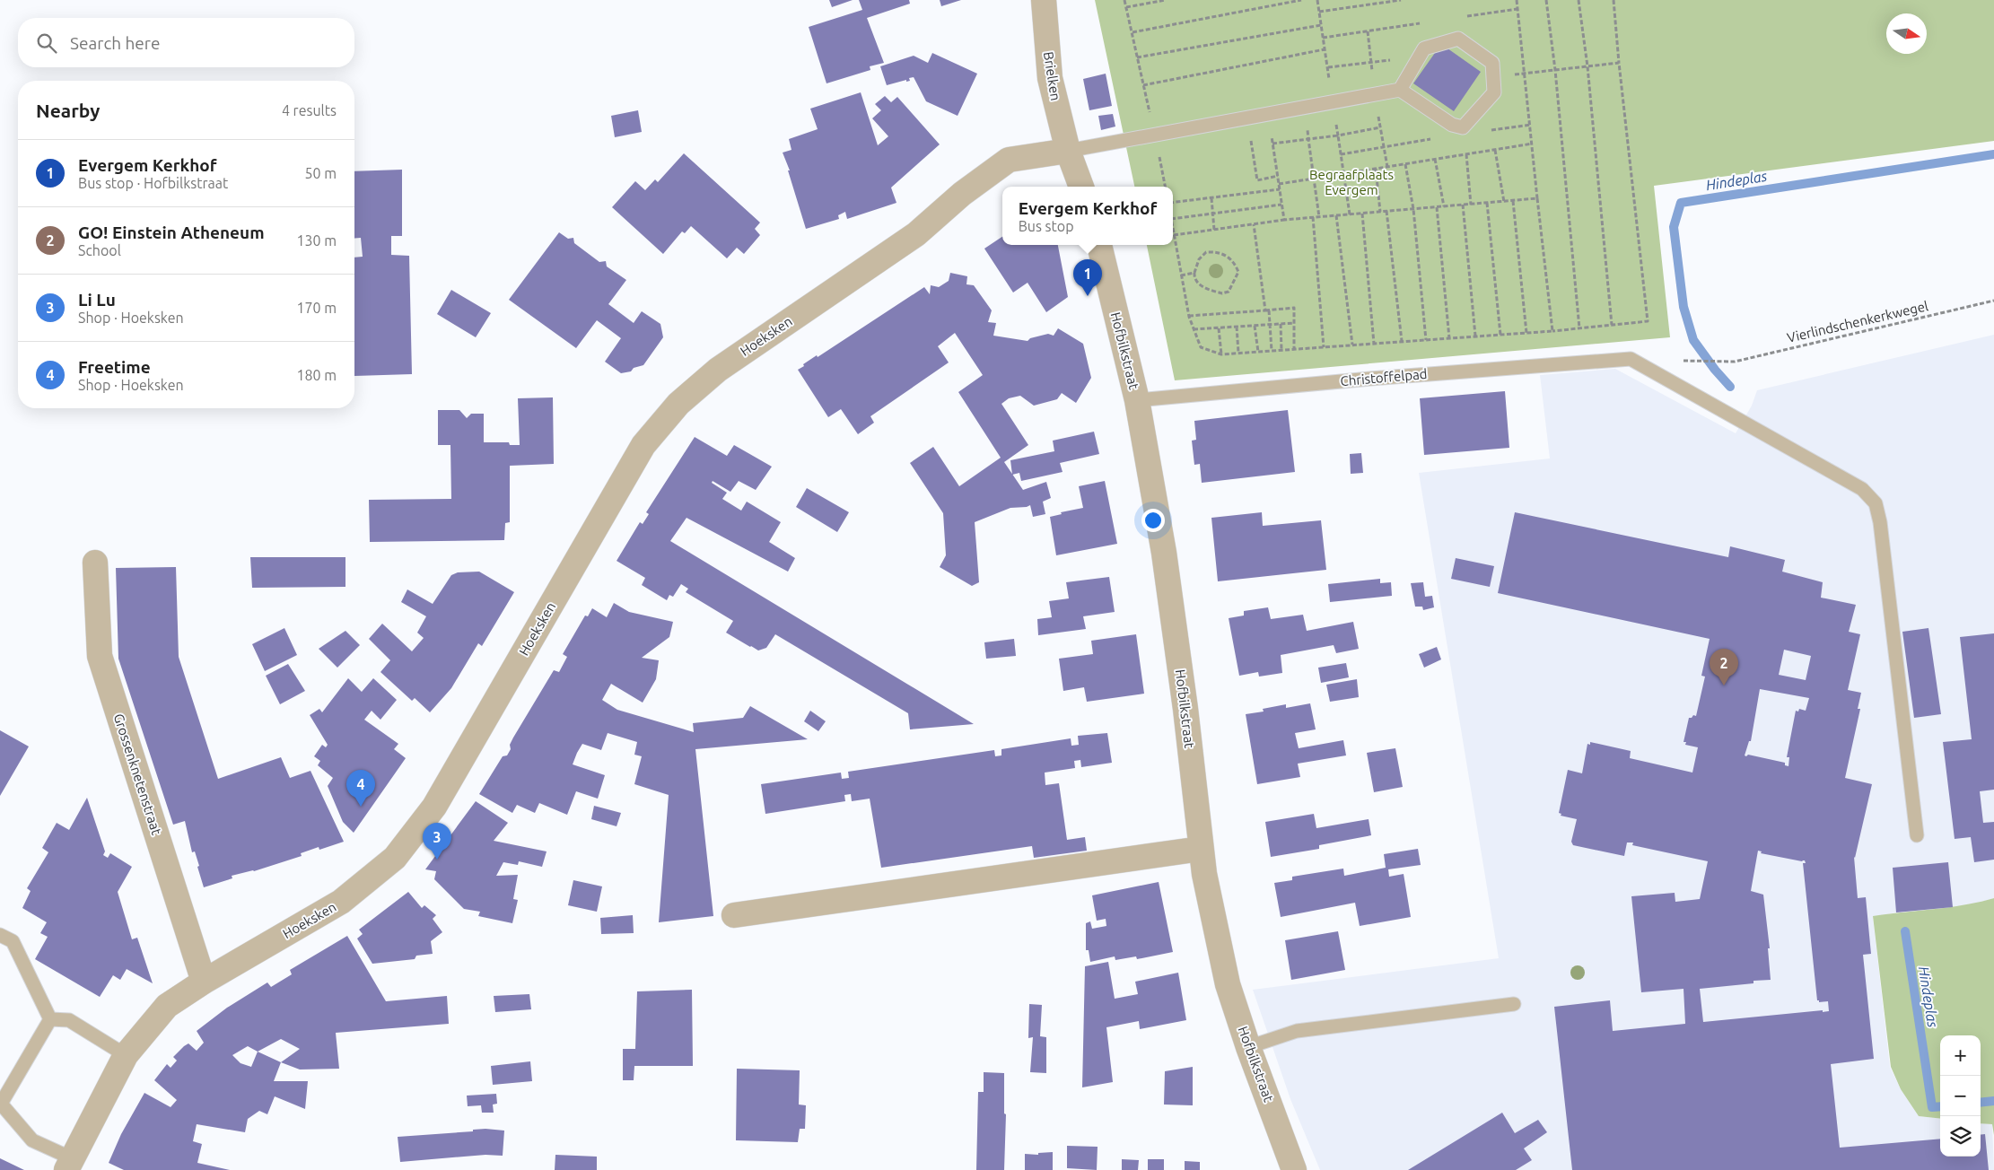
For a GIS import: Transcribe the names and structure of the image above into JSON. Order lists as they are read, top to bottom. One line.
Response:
{"streets":{"street":["Brielken","Hoeksken","Hofbilkstraat","Grossenknetenstraat"],"lane":["Christoffelpad"],"path":["Vierlindschenkerkwegel"]},"crossings":[["Brielken","Hoeksken"],["Hoeksken","Grossenknetenstraat"],["Hofbilkstraat","Christoffelpad"]],"water":["Hindeplas"],"parks":["Begraafplaats Evergem"],"north":"right","page":{"search":"Search here","heading":["Nearby","4 results"],"list":[{"mark":"1","name":"Evergem Kerkhof","note":"Bus stop · Hofbilkstraat","value":"50 m"},{"mark":"2","name":"GO! Einstein Atheneum","note":"School","value":"130 m"},{"mark":"3","name":"Li Lu","note":"Shop · Hoeksken","value":"170 m"},{"mark":"4","name":"Freetime","note":"Shop · Hoeksken","value":"180 m"}],"popup":["Evergem Kerkhof","Bus stop"],"pins":["1","2","4","3"],"map_buttons":["+","−"]}}
